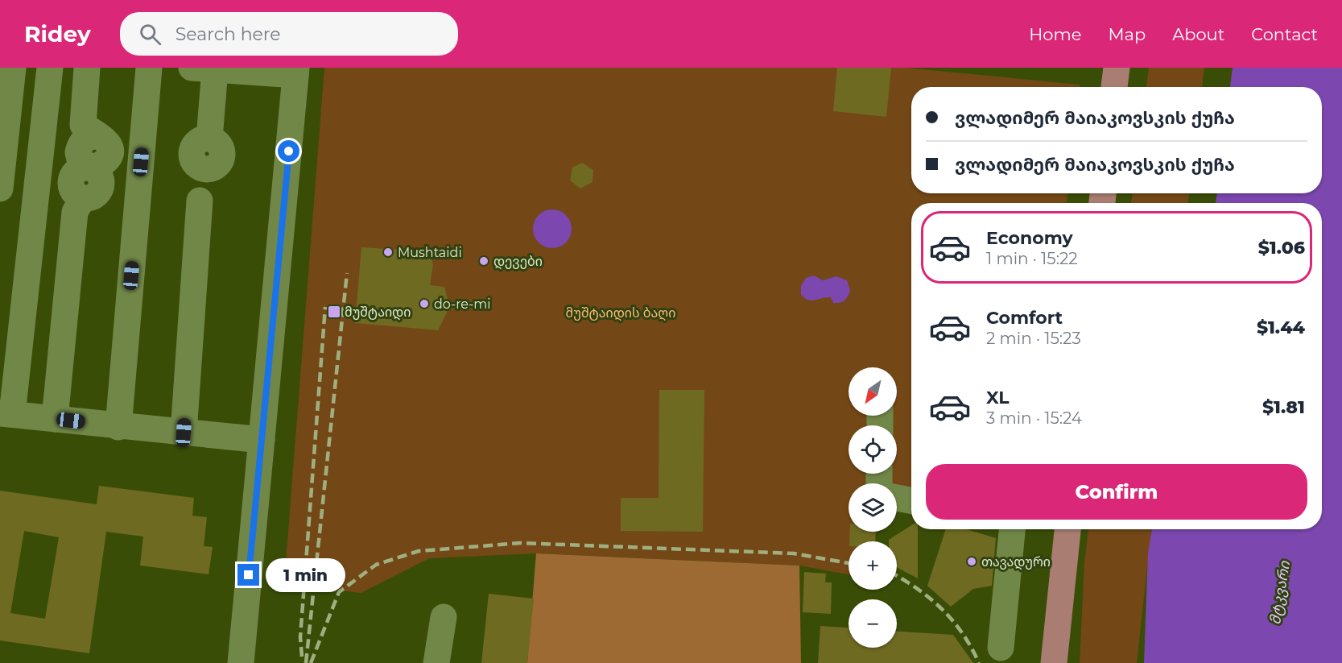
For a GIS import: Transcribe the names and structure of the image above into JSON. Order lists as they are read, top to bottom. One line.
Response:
{"water":["მტკვარი"],"parks":["მუშტაიდის ბაღი"],"places":{"other":["Mushtaidi","დევები","do-re-mi","თავადური"],"transit":["მუშტაიდი"]},"north":"bottom left","page":{"header":"Ridey","search":"Search here","nav":["Home","Map","About","Contact"],"banner":["ვლადიმერ მაიაკოვსკის ქუჩა","ვლადიმერ მაიაკოვსკის ქუჩა"],"list":[{"name":"Economy","note":"1 min · 15:22","value":"$1.06"},{"name":"Comfort","note":"2 min · 15:23","value":"$1.44"},{"name":"XL","note":"3 min · 15:24","value":"$1.81"}],"map_buttons":["+","−"],"buttons":"Confirm","bubble":"1 min"}}
